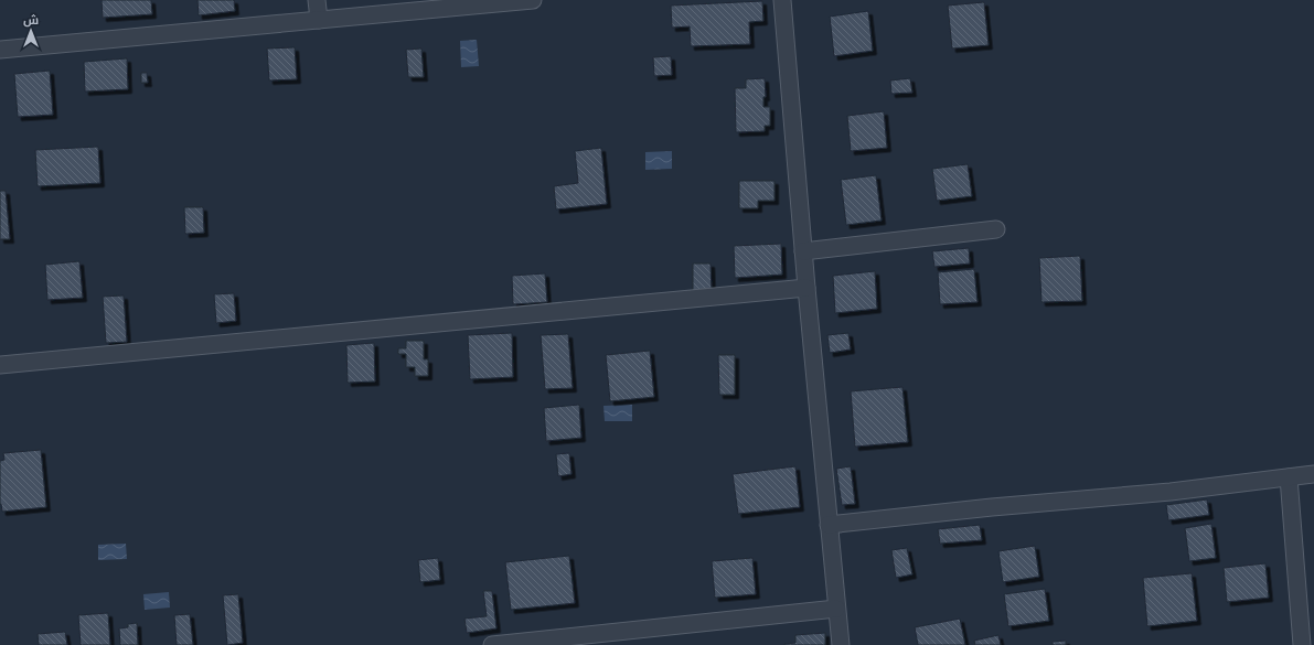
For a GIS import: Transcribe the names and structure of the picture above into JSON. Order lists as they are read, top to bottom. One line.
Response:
{"north":"top"}
